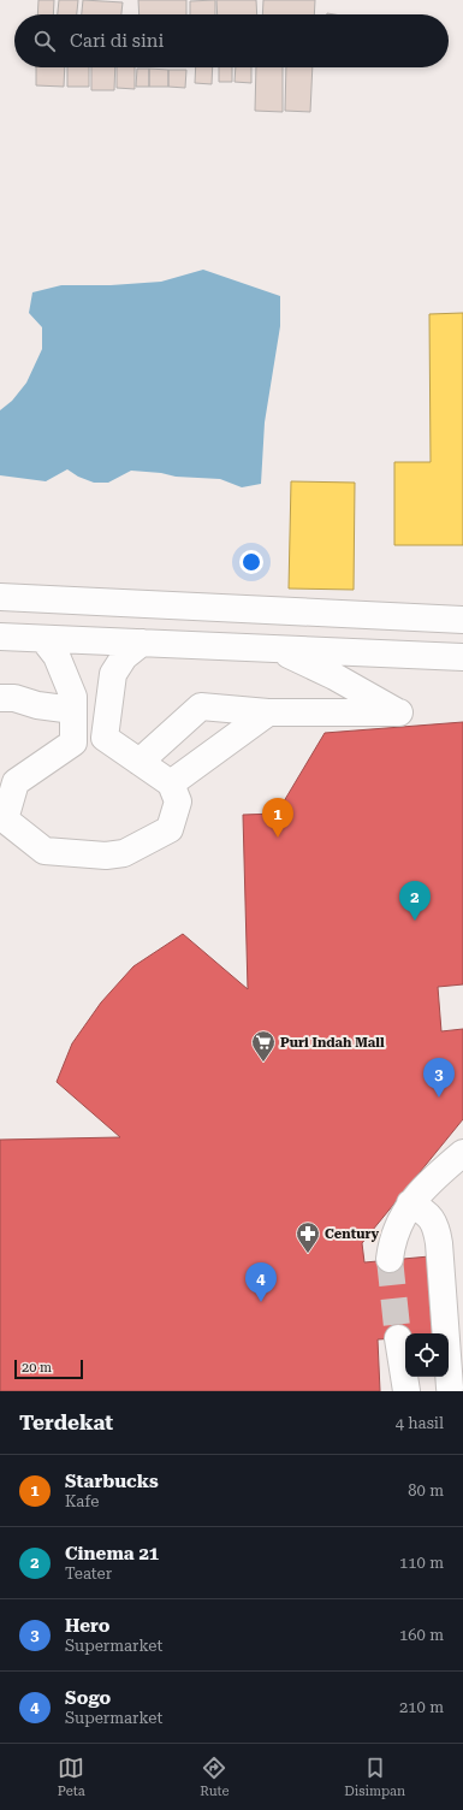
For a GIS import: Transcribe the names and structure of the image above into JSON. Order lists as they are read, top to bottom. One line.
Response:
{"places":{"supermarket":["Puri Indah Mall"],"pharmacy":["Century"]},"scale_bar":"20 m","page":{"search":"Cari di sini","pins":["1","2","3","4"],"scale":"20 m","heading":["Terdekat","4 hasil"],"list":[{"mark":"1","name":"Starbucks","note":"Kafe","value":"80 m"},{"mark":"2","name":"Cinema 21","note":"Teater","value":"110 m"},{"mark":"3","name":"Hero","note":"Supermarket","value":"160 m"},{"mark":"4","name":"Sogo","note":"Supermarket","value":"210 m"}],"nav":["Peta","Rute","Disimpan"]}}
